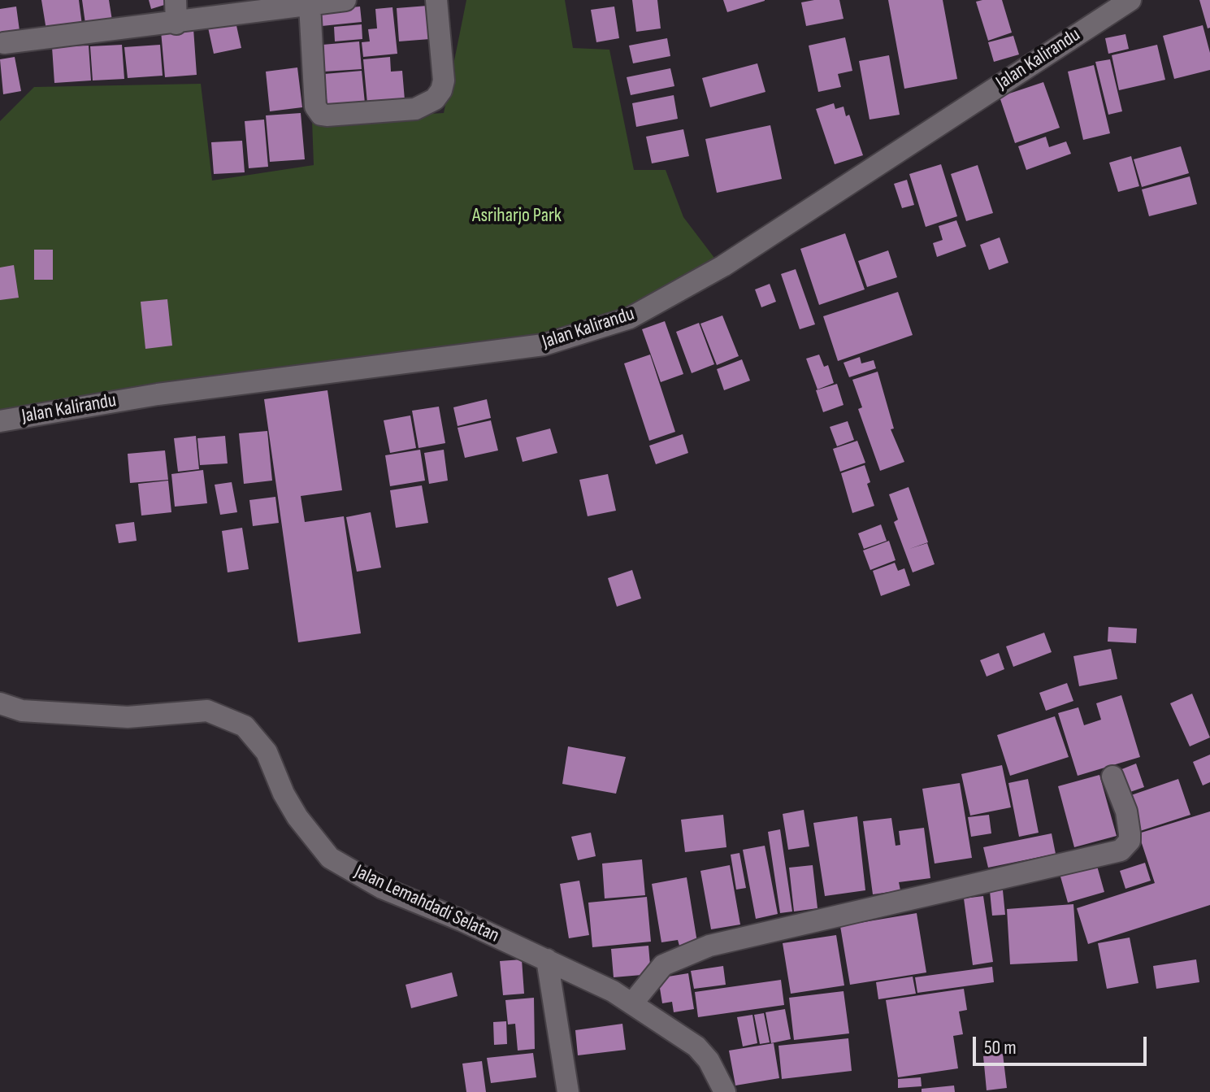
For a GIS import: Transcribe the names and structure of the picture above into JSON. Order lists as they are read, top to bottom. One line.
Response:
{"streets":{"street":["Jalan Kalirandu","Jalan Lemahdadi Selatan"]},"parks":["Asriharjo Park"],"scale_bar":"50 m"}
